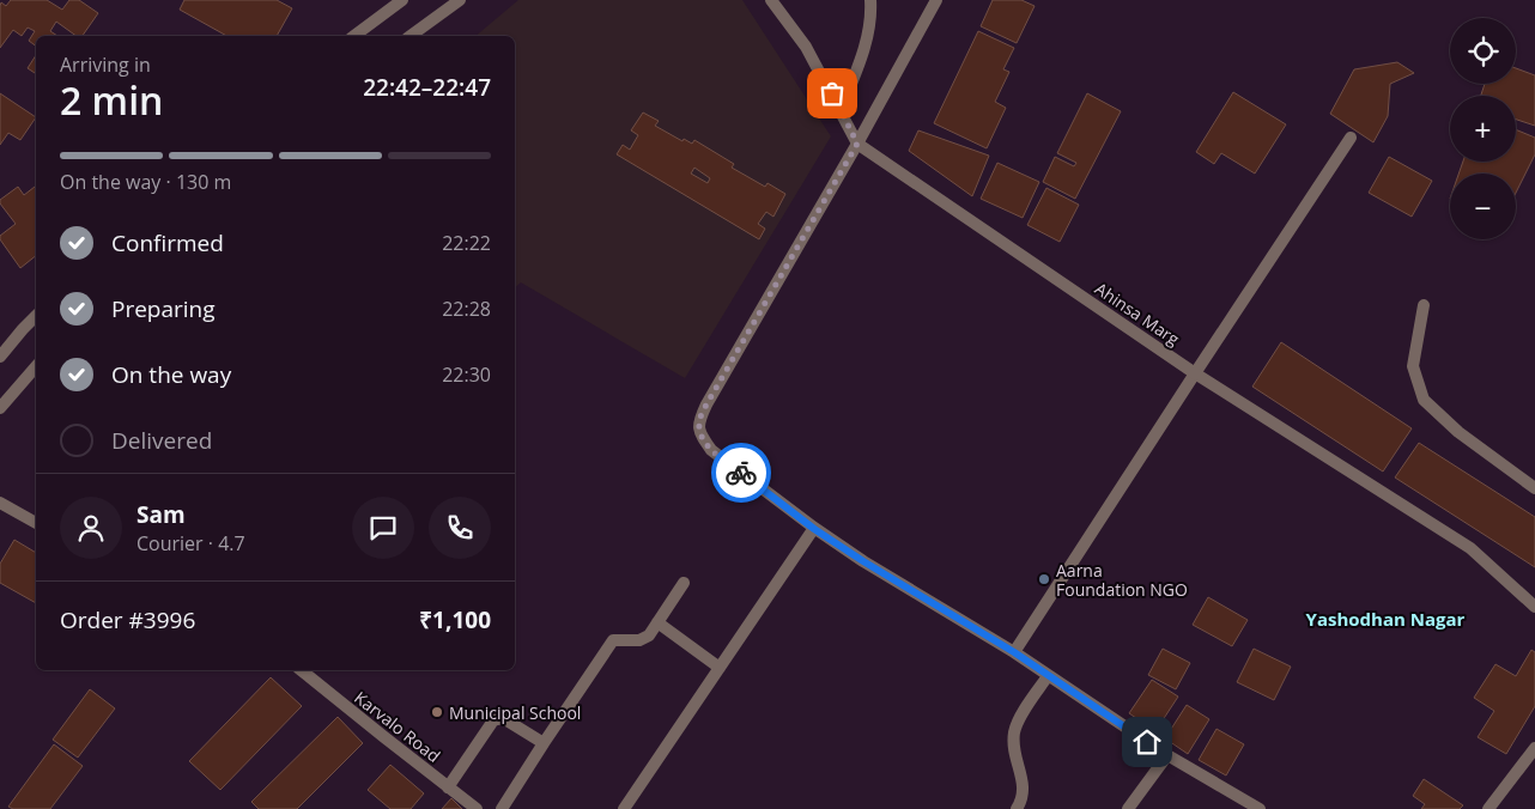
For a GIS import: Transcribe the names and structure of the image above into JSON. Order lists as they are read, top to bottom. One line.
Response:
{"streets":{"street":["Ahinsa Marg","Karvalo Road"]},"districts":["Yashodhan Nagar"],"places":["Aarna Foundation NGO","Municipal School"],"page":{"map_buttons":["+","−"],"heading":["2 min","Arriving in","22:42–22:47"],"panel":["Sam","Courier · 4.7","Order #3996","₹1,100"],"bar":"On the way · 130 m","list":[["Confirmed","22:22"],["Preparing","22:28"],["On the way","22:30"],"Delivered"]}}
